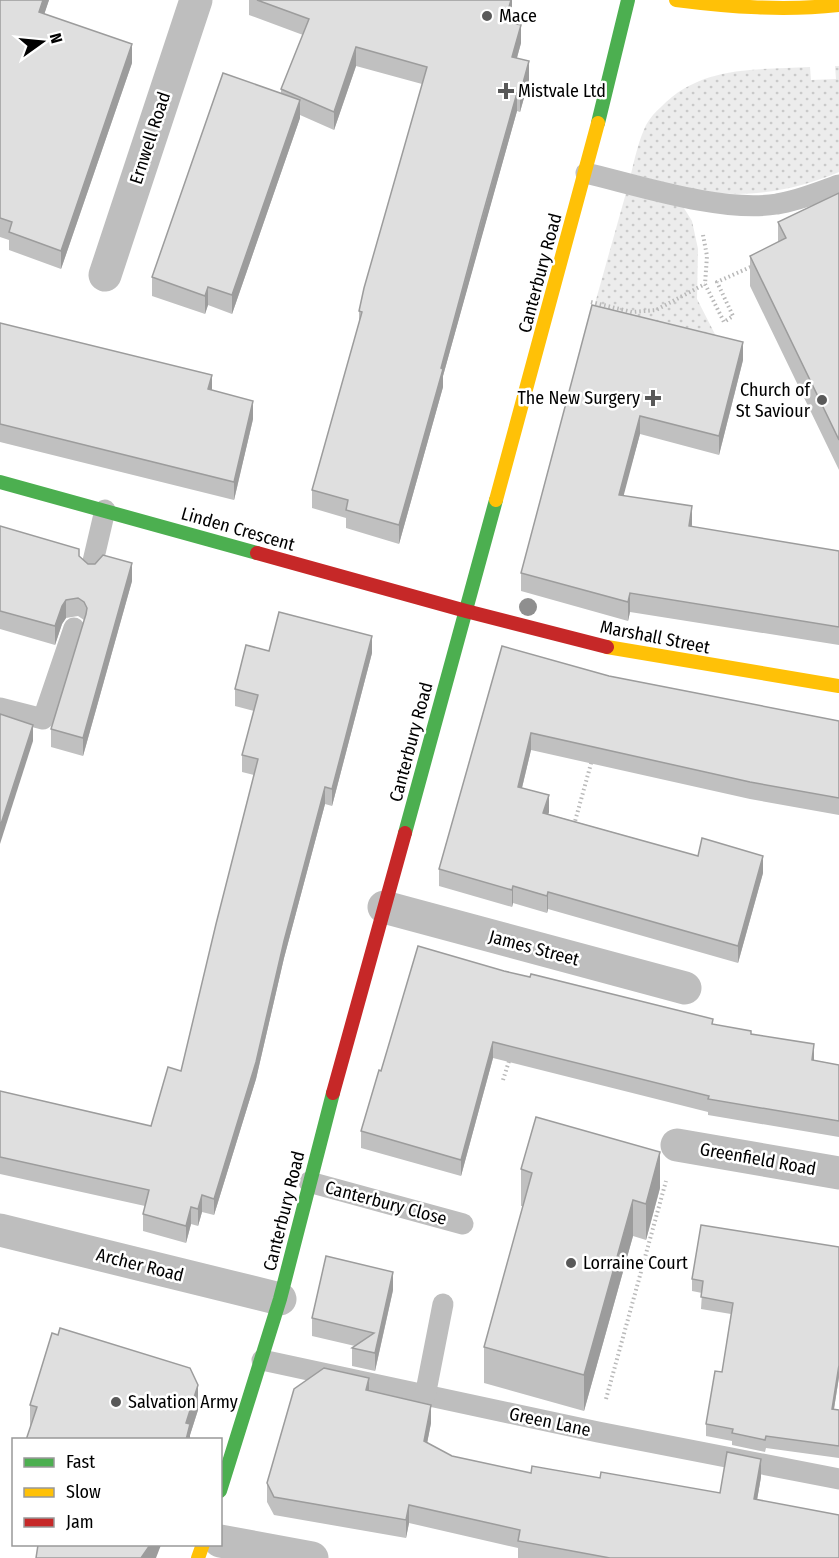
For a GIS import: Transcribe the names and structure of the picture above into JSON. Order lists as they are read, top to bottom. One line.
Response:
{"streets":{"main road":["Canterbury Road","Linden Crescent","Marshall Street"],"street":["Ernwell Road","James Street","Greenfield Road","Archer Road"],"lane":["Canterbury Close","Green Lane"]},"crossings":[["Canterbury Road","Linden Crescent"],["Canterbury Road","Marshall Street"],["Canterbury Road","James Street"],["Canterbury Road","Canterbury Close"],["Canterbury Road","Archer Road"],["Canterbury Road","Green Lane"],["Linden Crescent","Marshall Street"]],"places":{"other":["Mace","Church of St Saviour","Lorraine Court","Salvation Army"],"health":["Mistvale Ltd","The New Surgery"]},"legend":["Fast","Slow","Jam"],"north":"right"}
